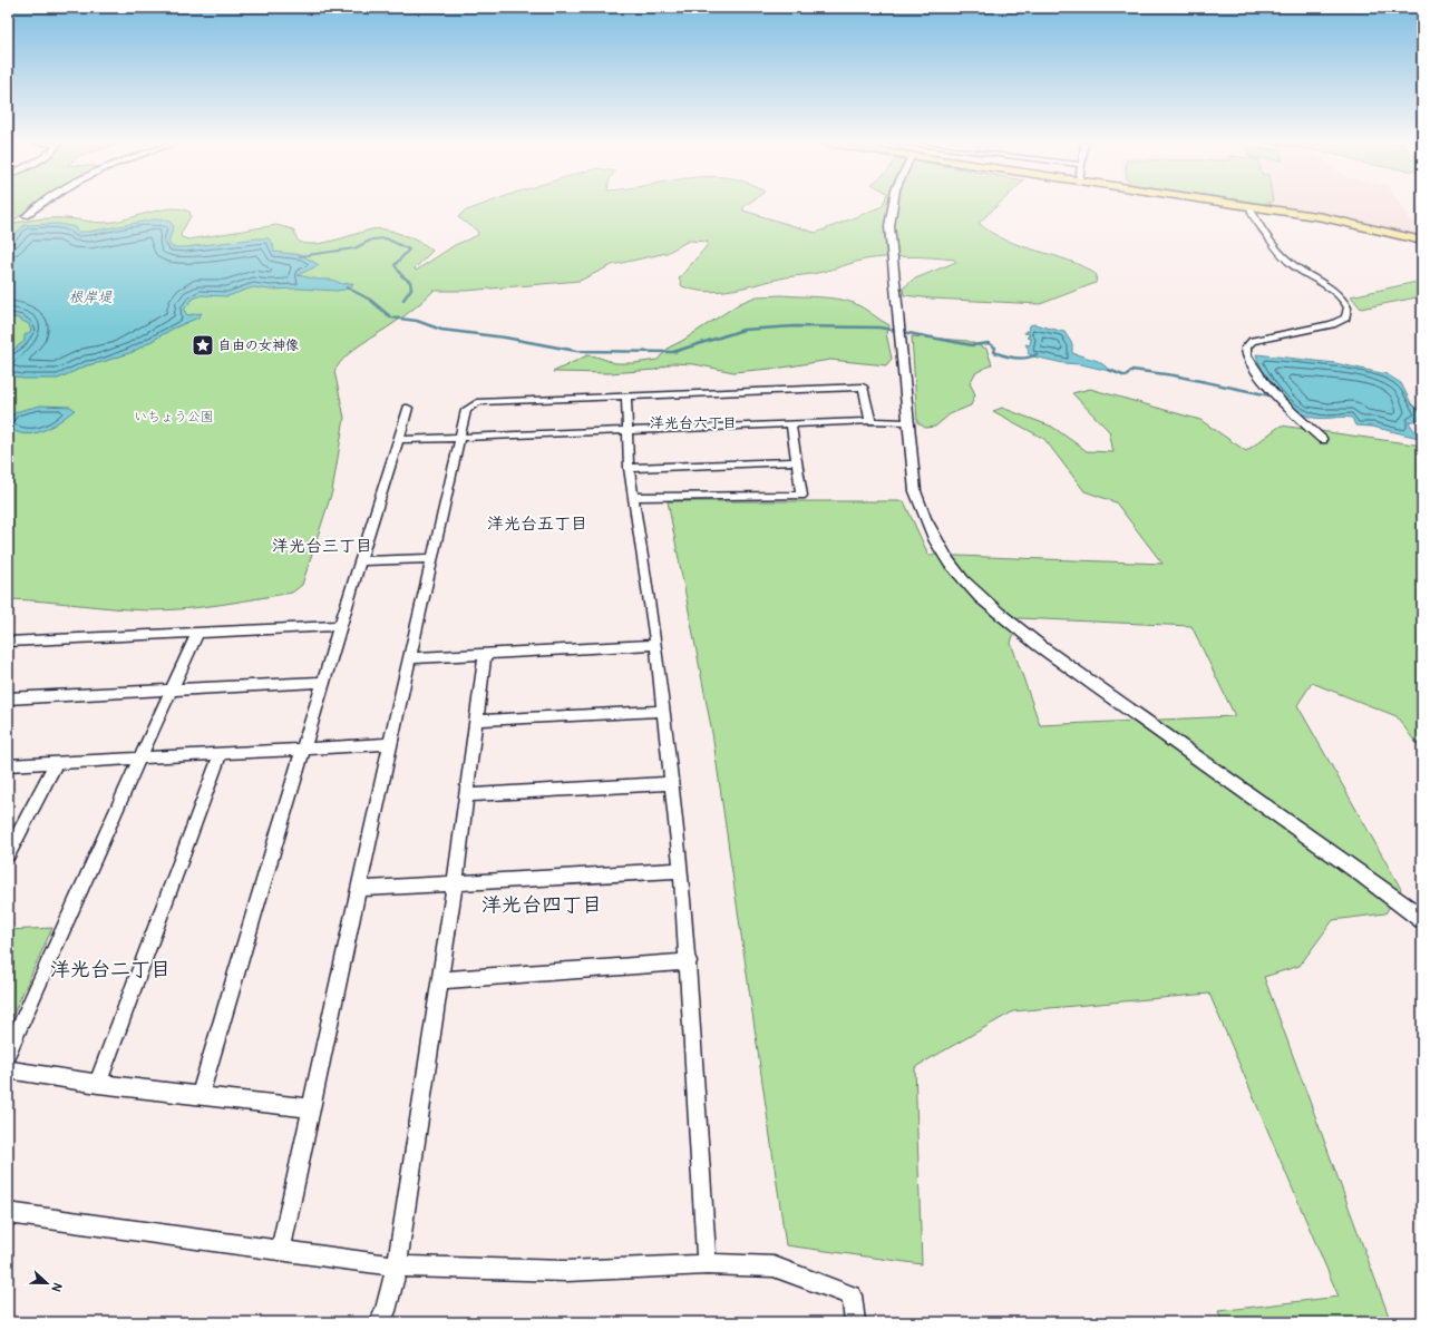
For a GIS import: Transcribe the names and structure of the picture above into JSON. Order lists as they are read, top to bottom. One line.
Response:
{"districts":["洋光台六丁目","洋光台五丁目","洋光台三丁目","洋光台四丁目","洋光台二丁目"],"water":["根岸堤"],"parks":["いちょう公園"],"places":{"place":["自由の女神像"]},"north":"right"}
